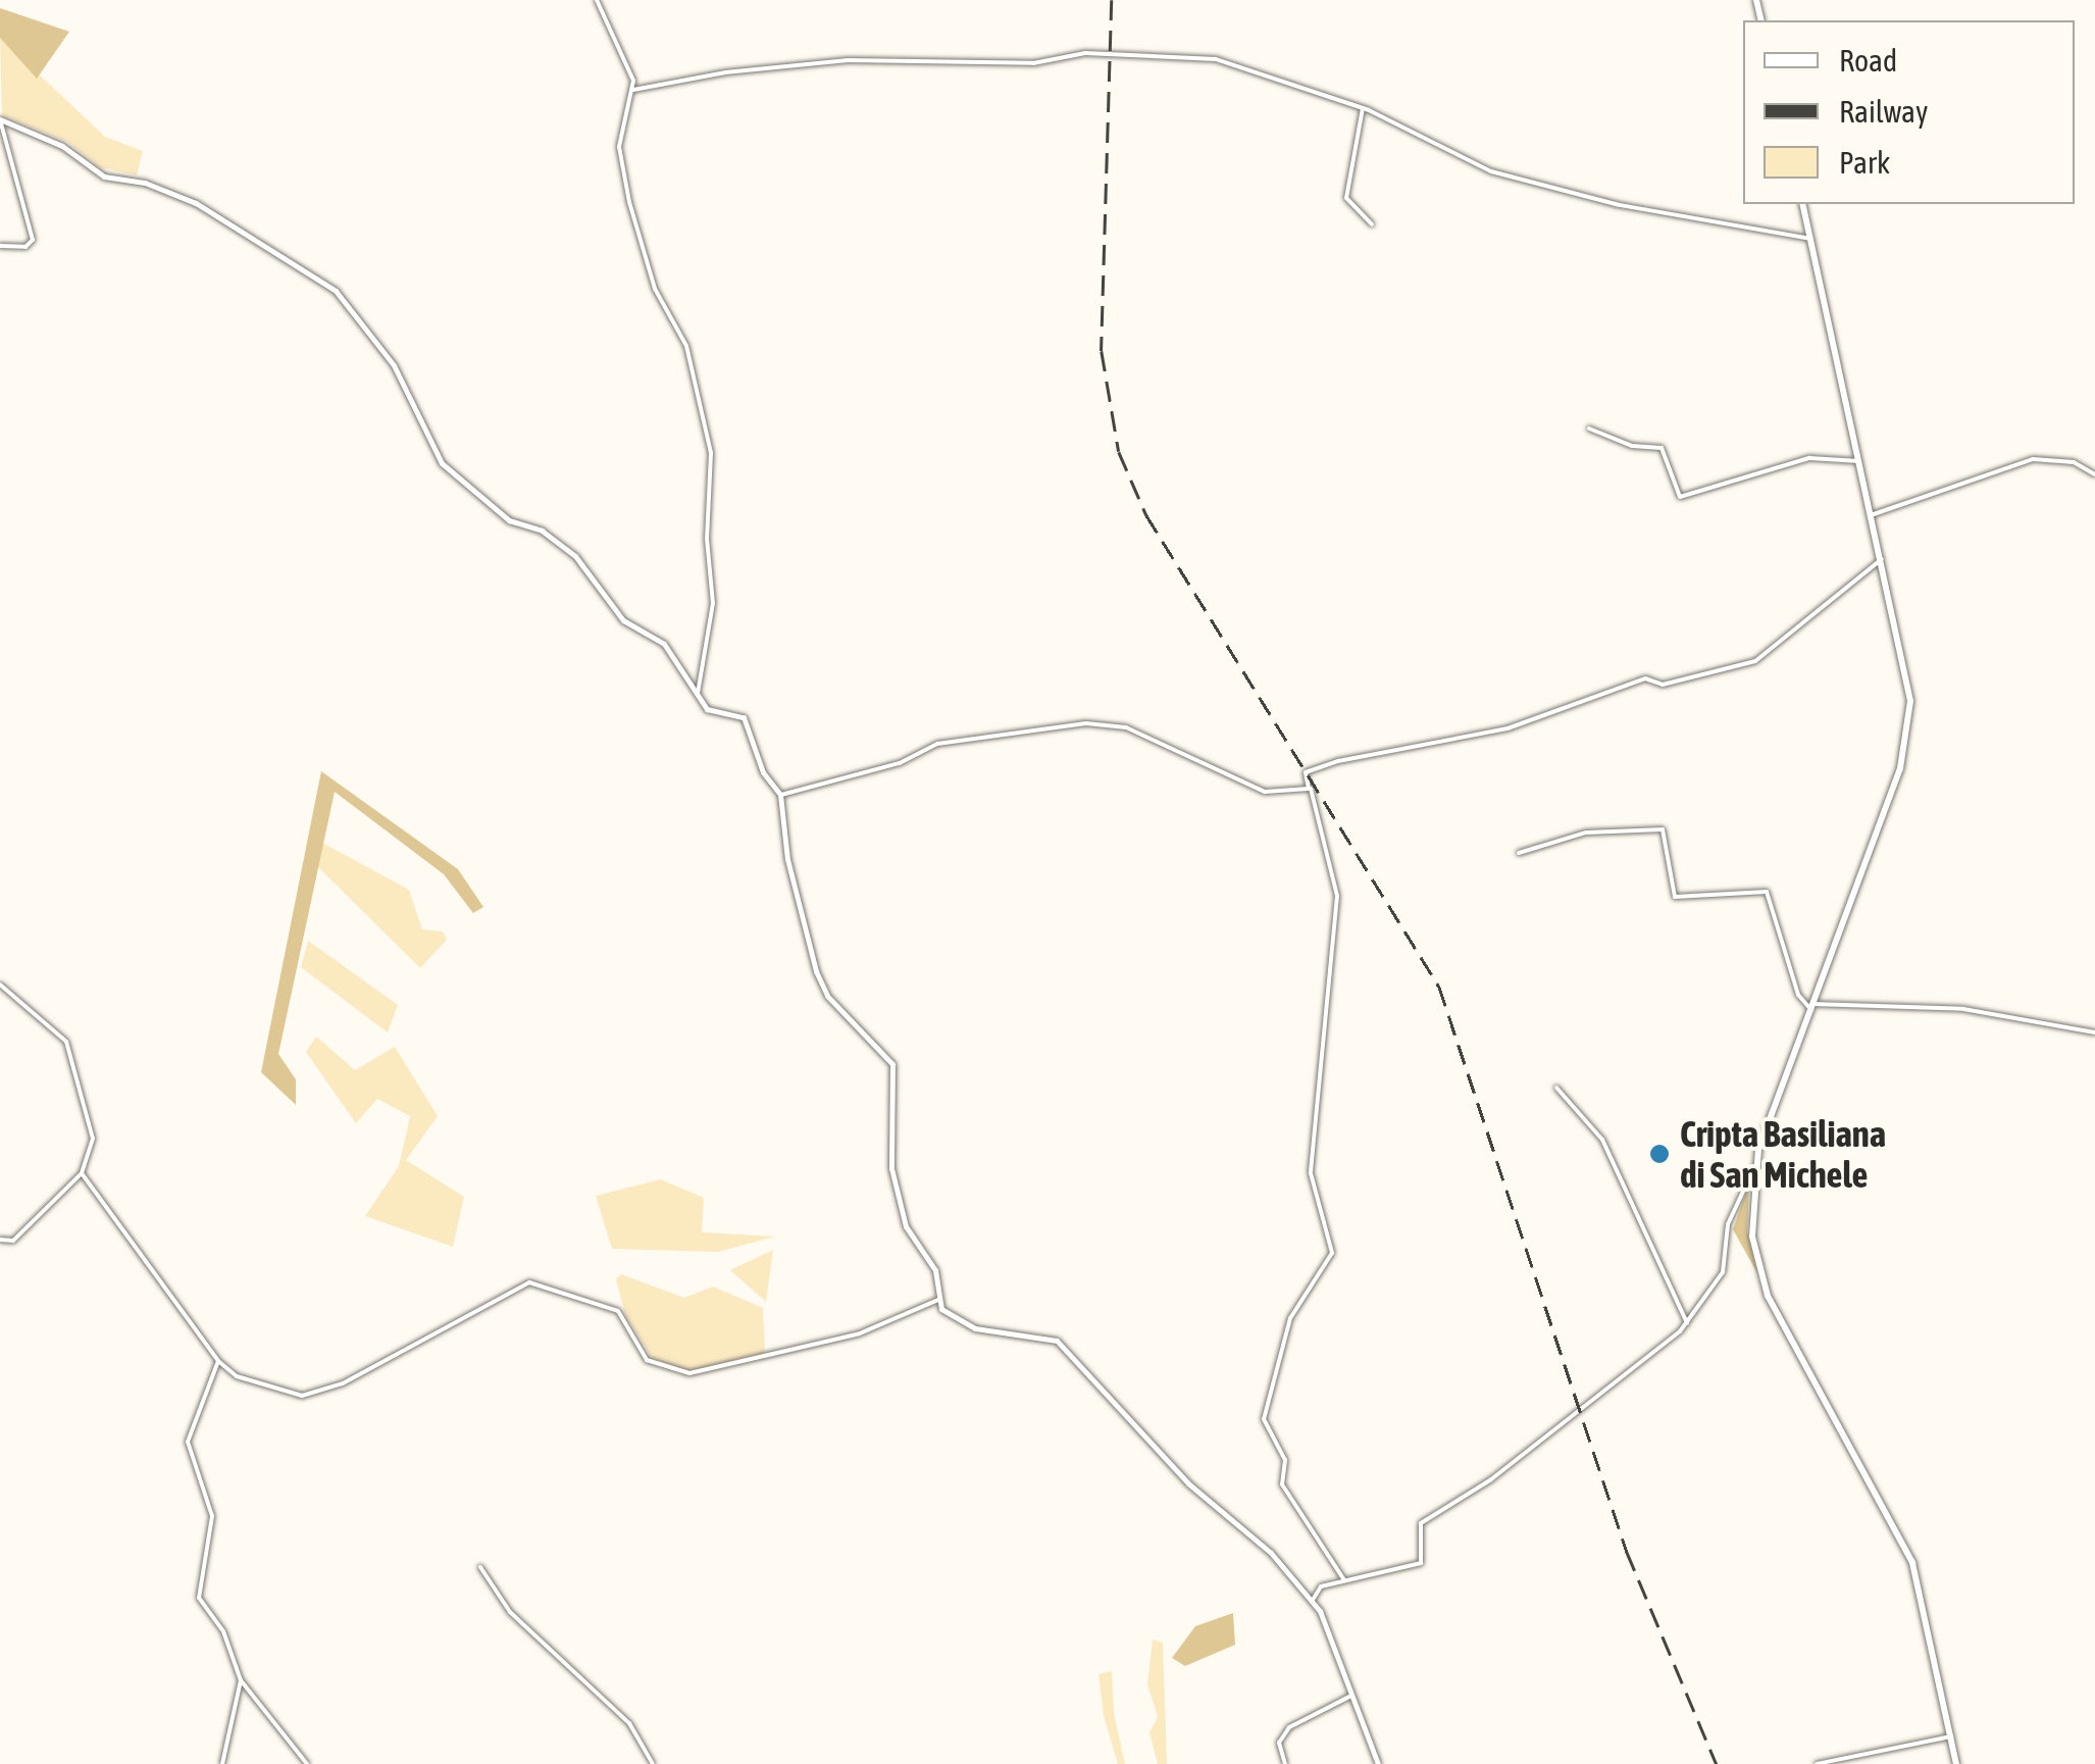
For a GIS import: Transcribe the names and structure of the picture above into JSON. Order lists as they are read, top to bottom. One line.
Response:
{"places":["Cripta Basiliana di San Michele"],"legend":["Road","Railway","Park"]}
